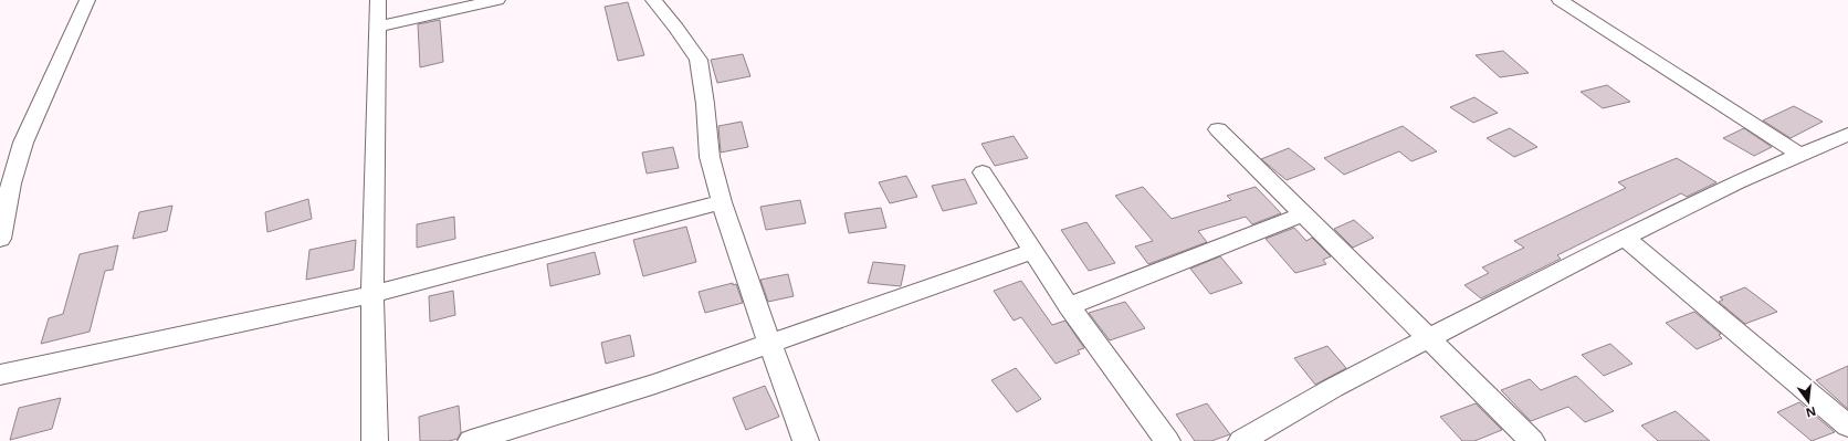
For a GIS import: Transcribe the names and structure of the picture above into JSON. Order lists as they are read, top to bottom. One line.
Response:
{"north":"bottom"}
